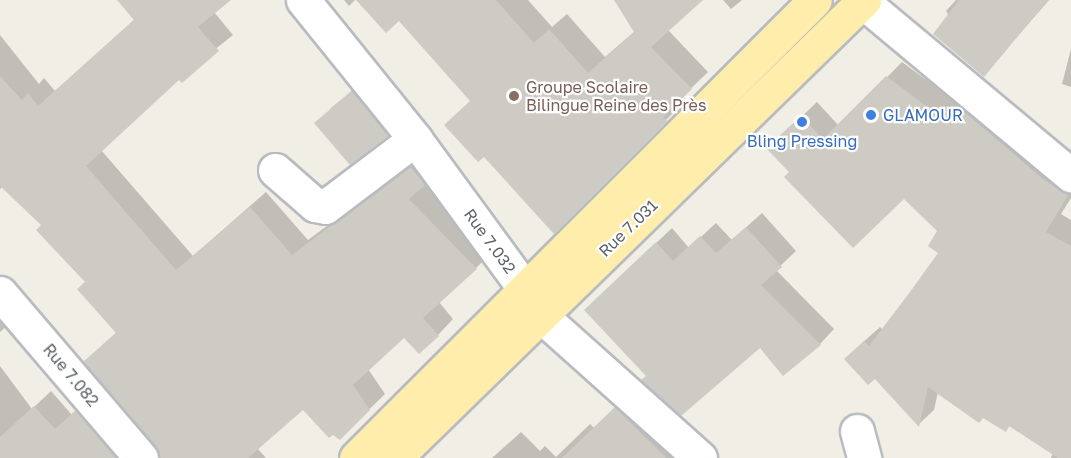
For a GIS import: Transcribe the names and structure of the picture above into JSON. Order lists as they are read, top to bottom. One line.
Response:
{"streets":{"main road":["Rue 7.031"],"street":["Rue 7.032","Rue 7.082"]},"crossings":[["Rue 7.031","Rue 7.032"]],"places":["Groupe Scolaire Bilingue Reine des Près","GLAMOUR","Bling Pressing"]}
